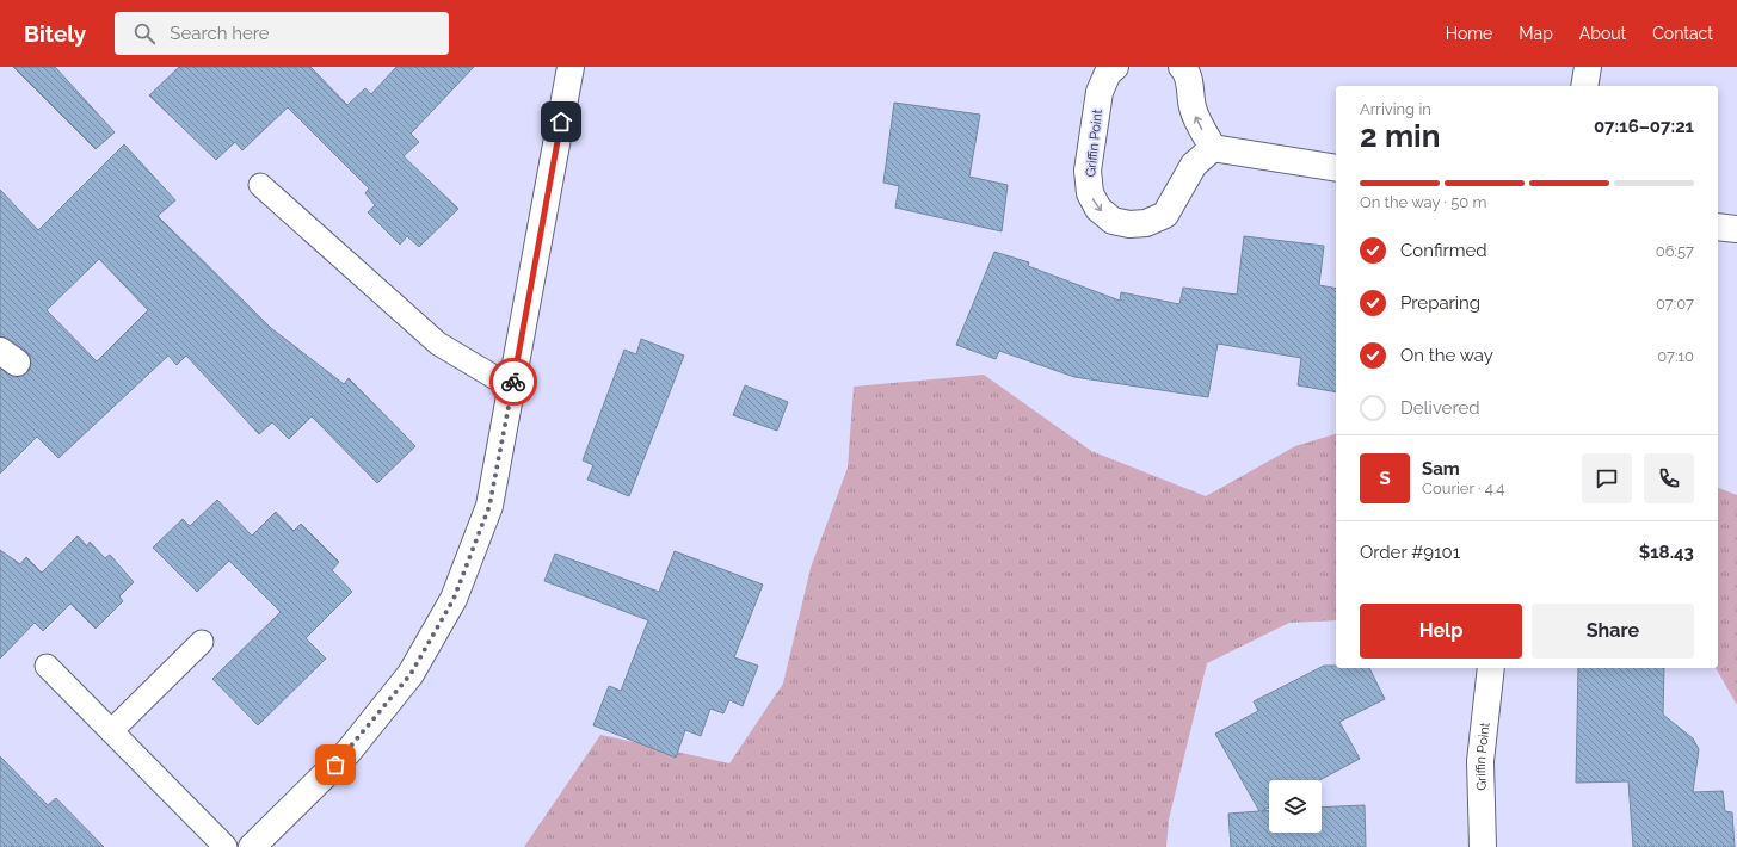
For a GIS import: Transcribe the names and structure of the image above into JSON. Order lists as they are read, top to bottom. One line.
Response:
{"streets":{"street":["Griffin Point"]},"page":{"header":"Bitely","search":"Search here","nav":["Home","Map","About","Contact"],"heading":["2 min","Arriving in","07:16–07:21"],"panel":["Sam","Courier · 4.4","Order #9101","$18.43"],"bar":"On the way · 50 m","list":[["Confirmed","06:57"],["Preparing","07:07"],["On the way","07:10"],"Delivered"],"round":"S","buttons":["Help","Share"]}}
